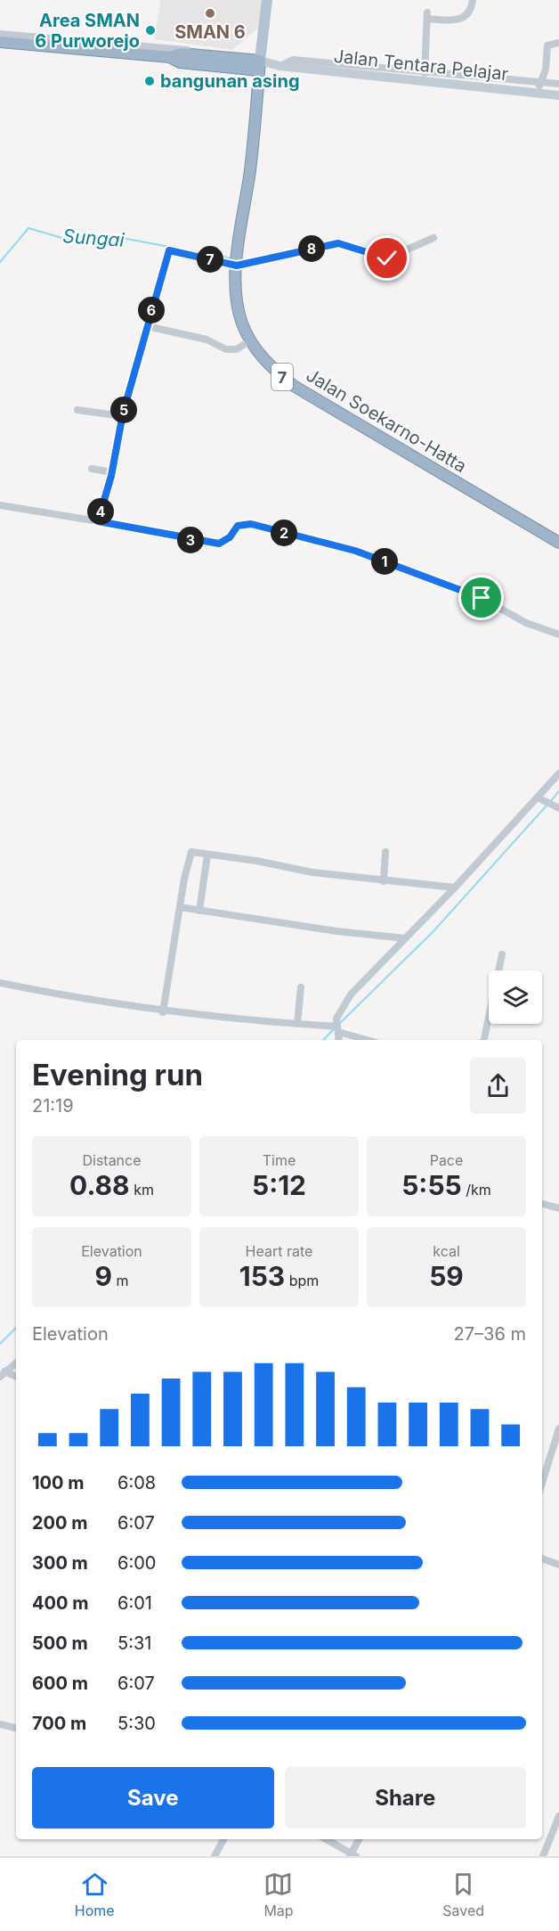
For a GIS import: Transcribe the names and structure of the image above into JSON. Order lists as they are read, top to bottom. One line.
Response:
{"streets":{"highway":["7","Jalan Soekarno-Hatta"],"main road":["Jalan Tentara Pelajar"]},"crossings":[["Jalan Tentara Pelajar","Jalan Soekarno-Hatta"]],"water":["Sungai"],"places":["SMAN 6","Area SMAN 6 Purworejo","bangunan asing"],"page":{"pins":["8","7","6","5","4","2","3","1"],"heading":["Evening run","21:19"],"stats":[["Distance","0.88 km"],["Time","5:12"],["Pace","5:55 /km"],["Elevation","9 m"],["Heart rate","153 bpm"],["kcal","59"]],"chart":["Elevation","27–36 m"],"list":[{"name":"100 m","note":"6:08"},{"name":"200 m","note":"6:07"},{"name":"300 m","note":"6:00"},{"name":"400 m","note":"6:01"},{"name":"500 m","note":"5:31"},{"name":"600 m","note":"6:07"},{"name":"700 m","note":"5:30"}],"buttons":["Save","Share"],"tabs":["Home","Map","Saved"]}}
